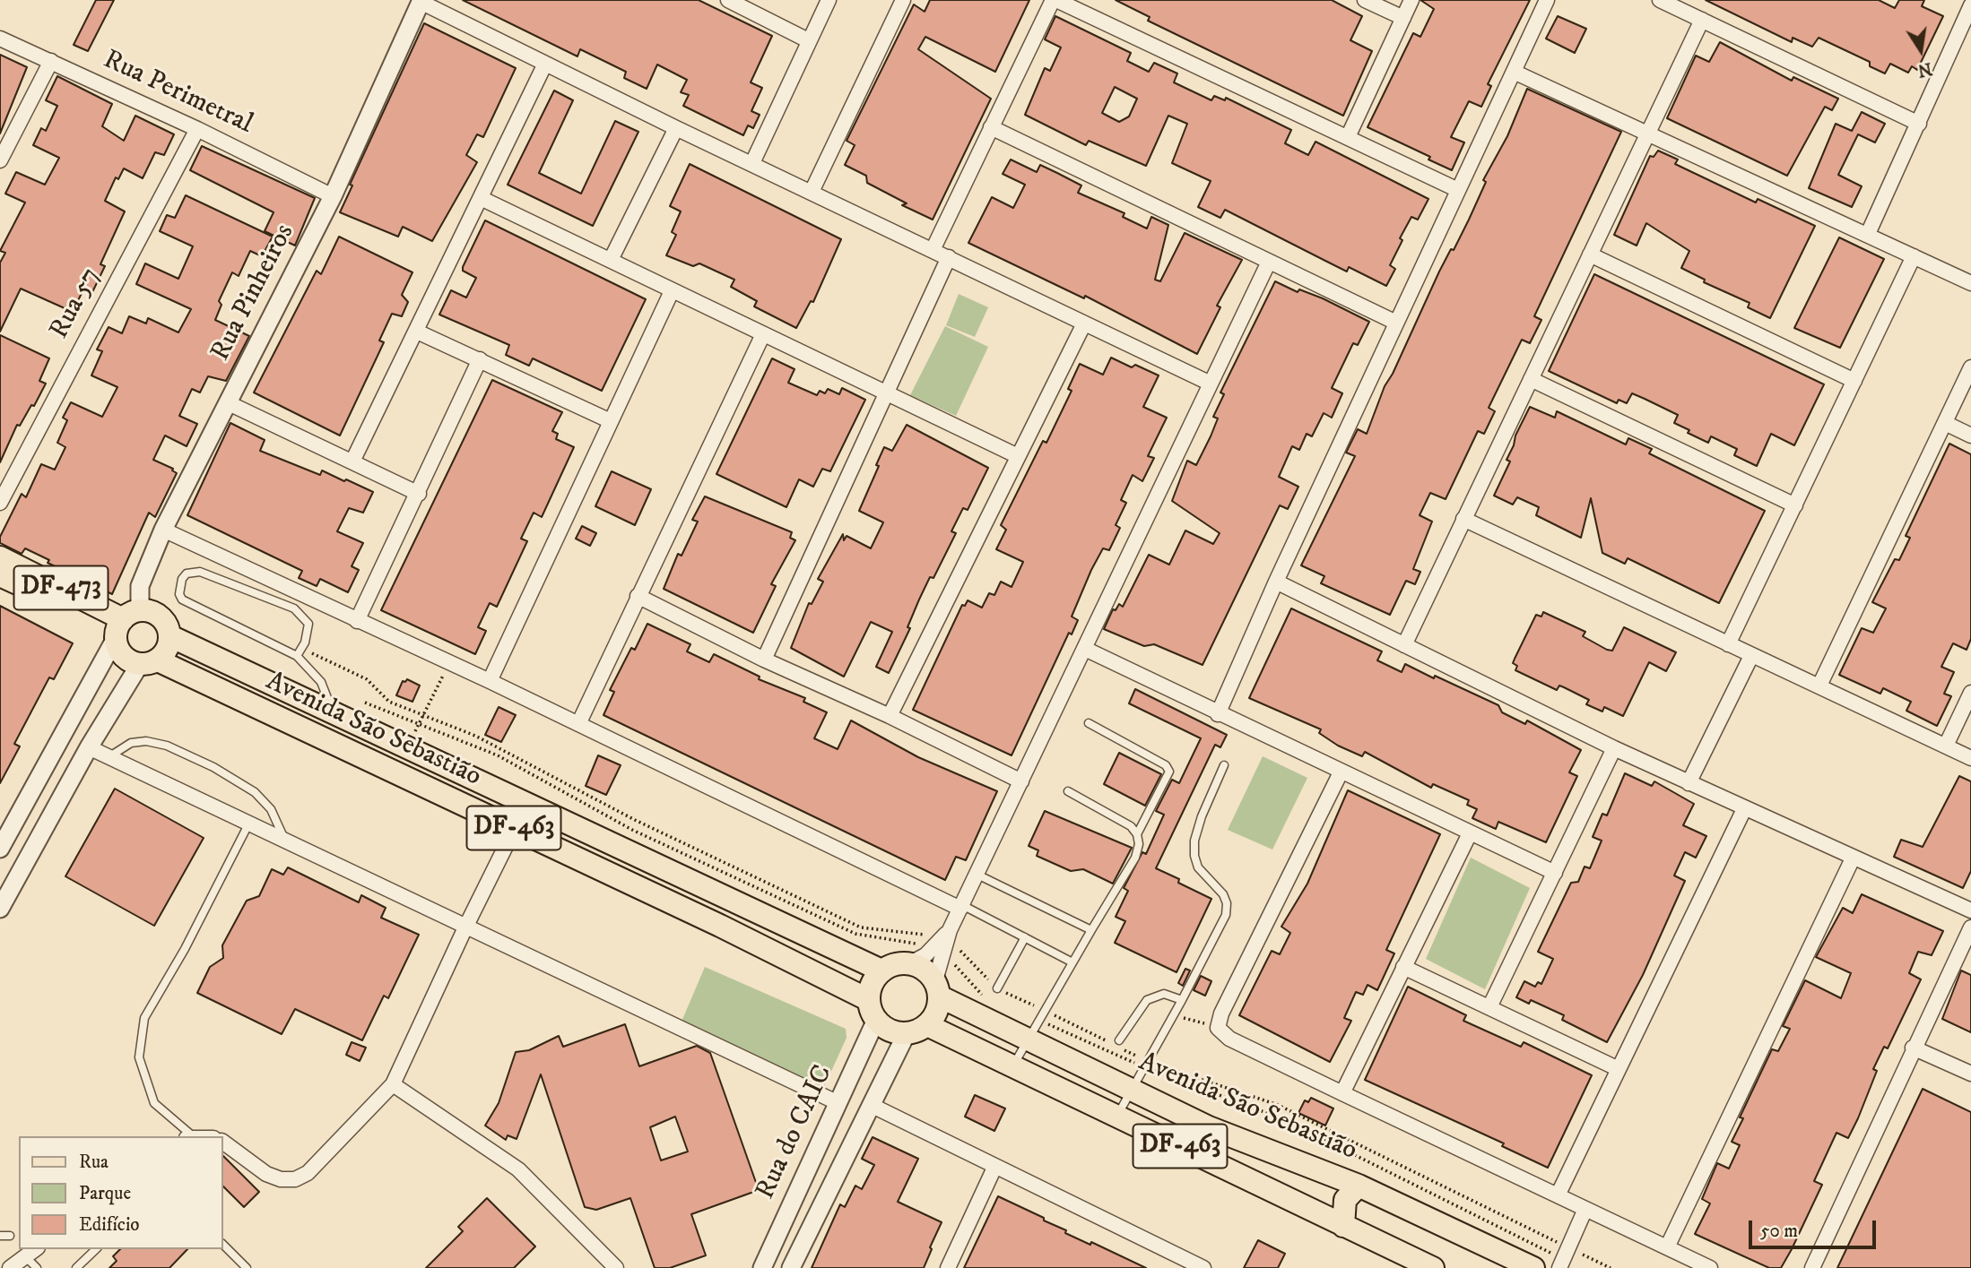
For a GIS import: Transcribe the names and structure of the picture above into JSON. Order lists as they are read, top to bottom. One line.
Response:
{"streets":{"main road":["DF-473","Avenida São Sebastião","DF-463"],"street":["Rua Perimetral","Rua Pinheiros","Rua 57","Rua do CAIC"]},"crossings":[["Rua Perimetral","Rua Pinheiros"],["Rua Perimetral","Rua 57"],["Rua Pinheiros","DF-473"],["Rua Pinheiros","Avenida São Sebastião"],["DF-473","Avenida São Sebastião"],["Avenida São Sebastião","DF-463"],["Avenida São Sebastião","Rua do CAIC"],["DF-463","Rua do CAIC"]],"legend":["Rua","Parque","Edifício"],"scale_bar":"50 m","north":"bottom"}
